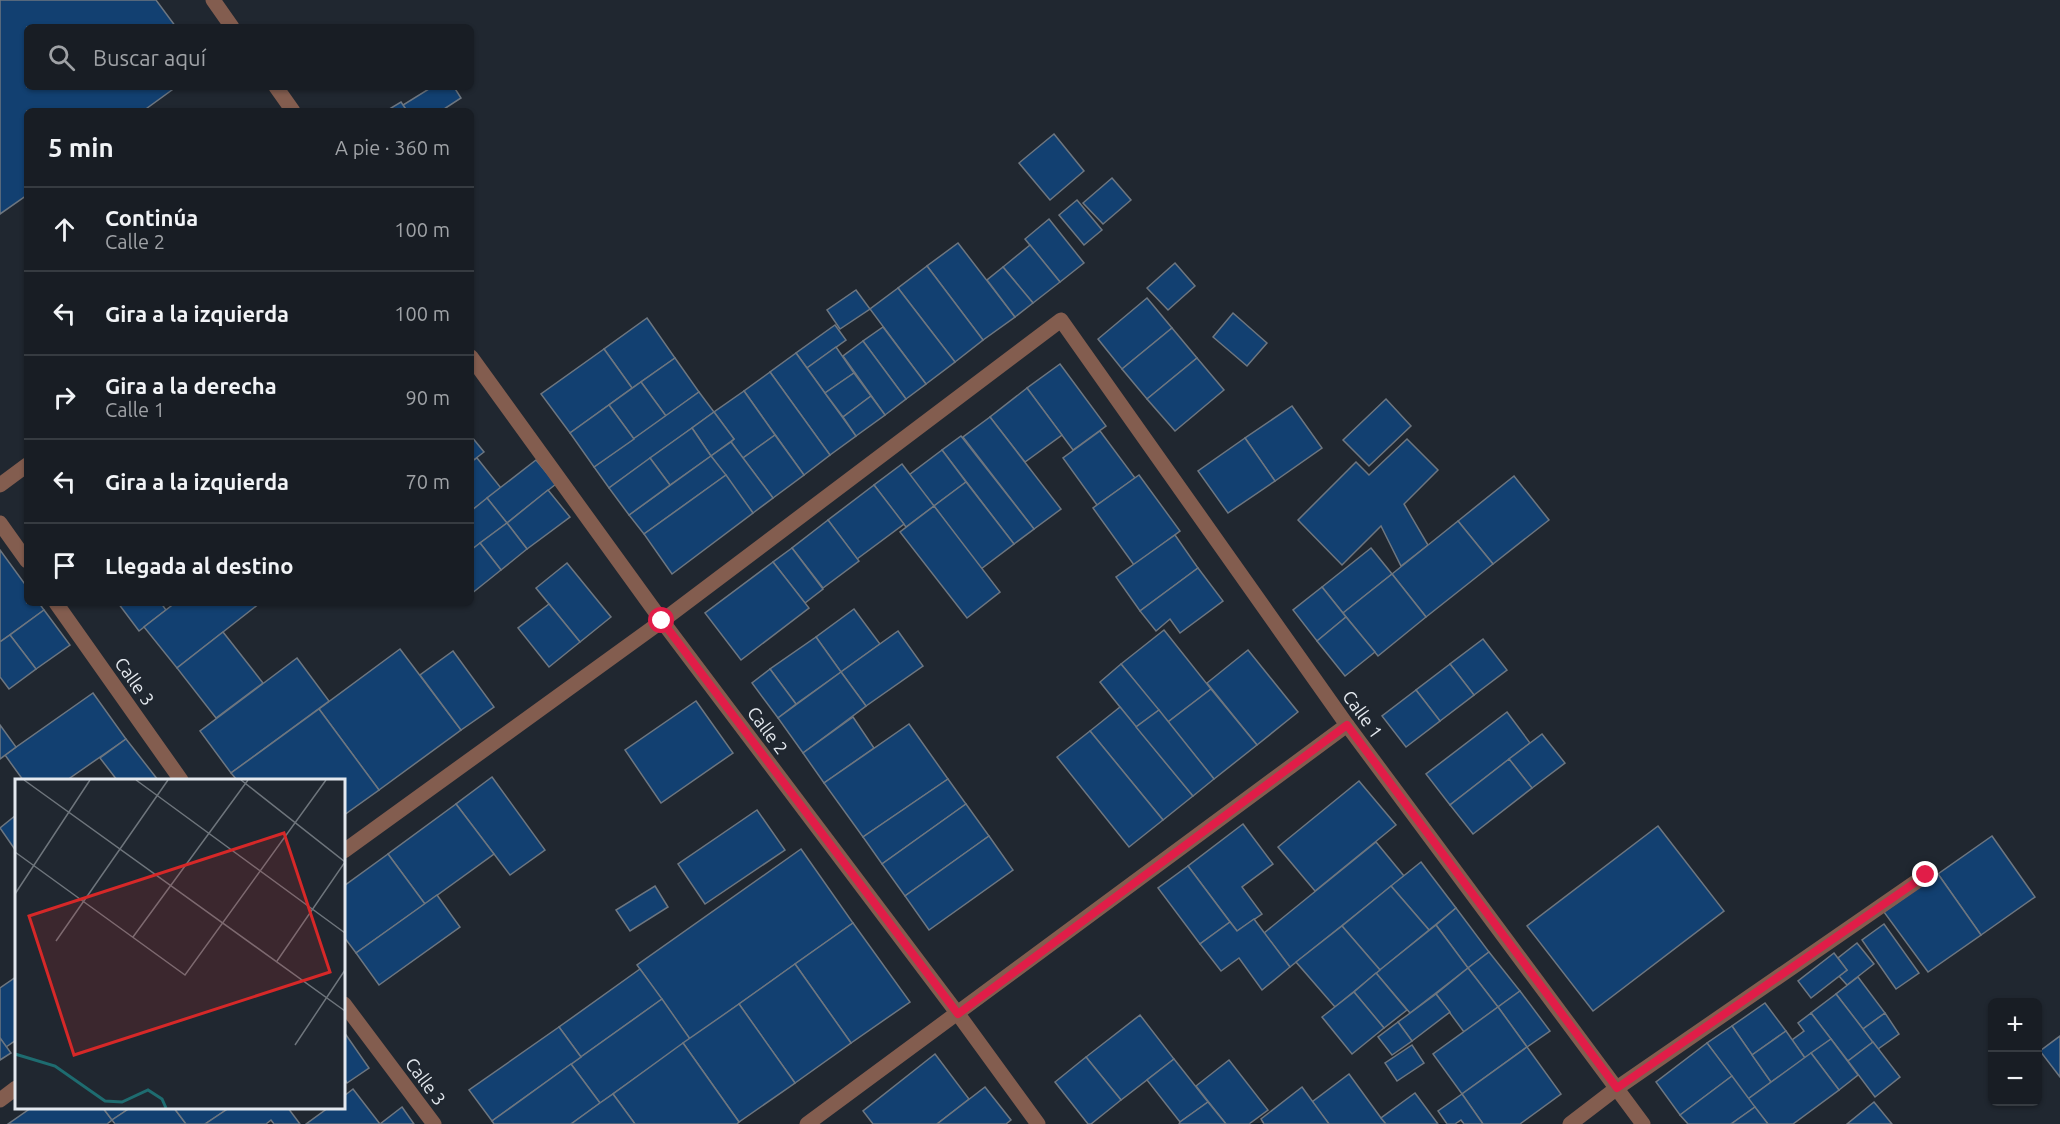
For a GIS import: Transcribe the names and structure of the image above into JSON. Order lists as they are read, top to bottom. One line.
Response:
{"streets":{"street":["Calle 3","Calle 1","Calle 2"]},"crossings":[["Calle 1","Calle 2"]],"page":{"search":"Buscar aquí","heading":["5 min","A pie · 360 m"],"list":[["Continúa","Calle 2","100 m"],["Gira a la izquierda","100 m"],["Gira a la derecha","Calle 1","90 m"],["Gira a la izquierda","70 m"],"Llegada al destino"],"map_buttons":["+","−"]}}
